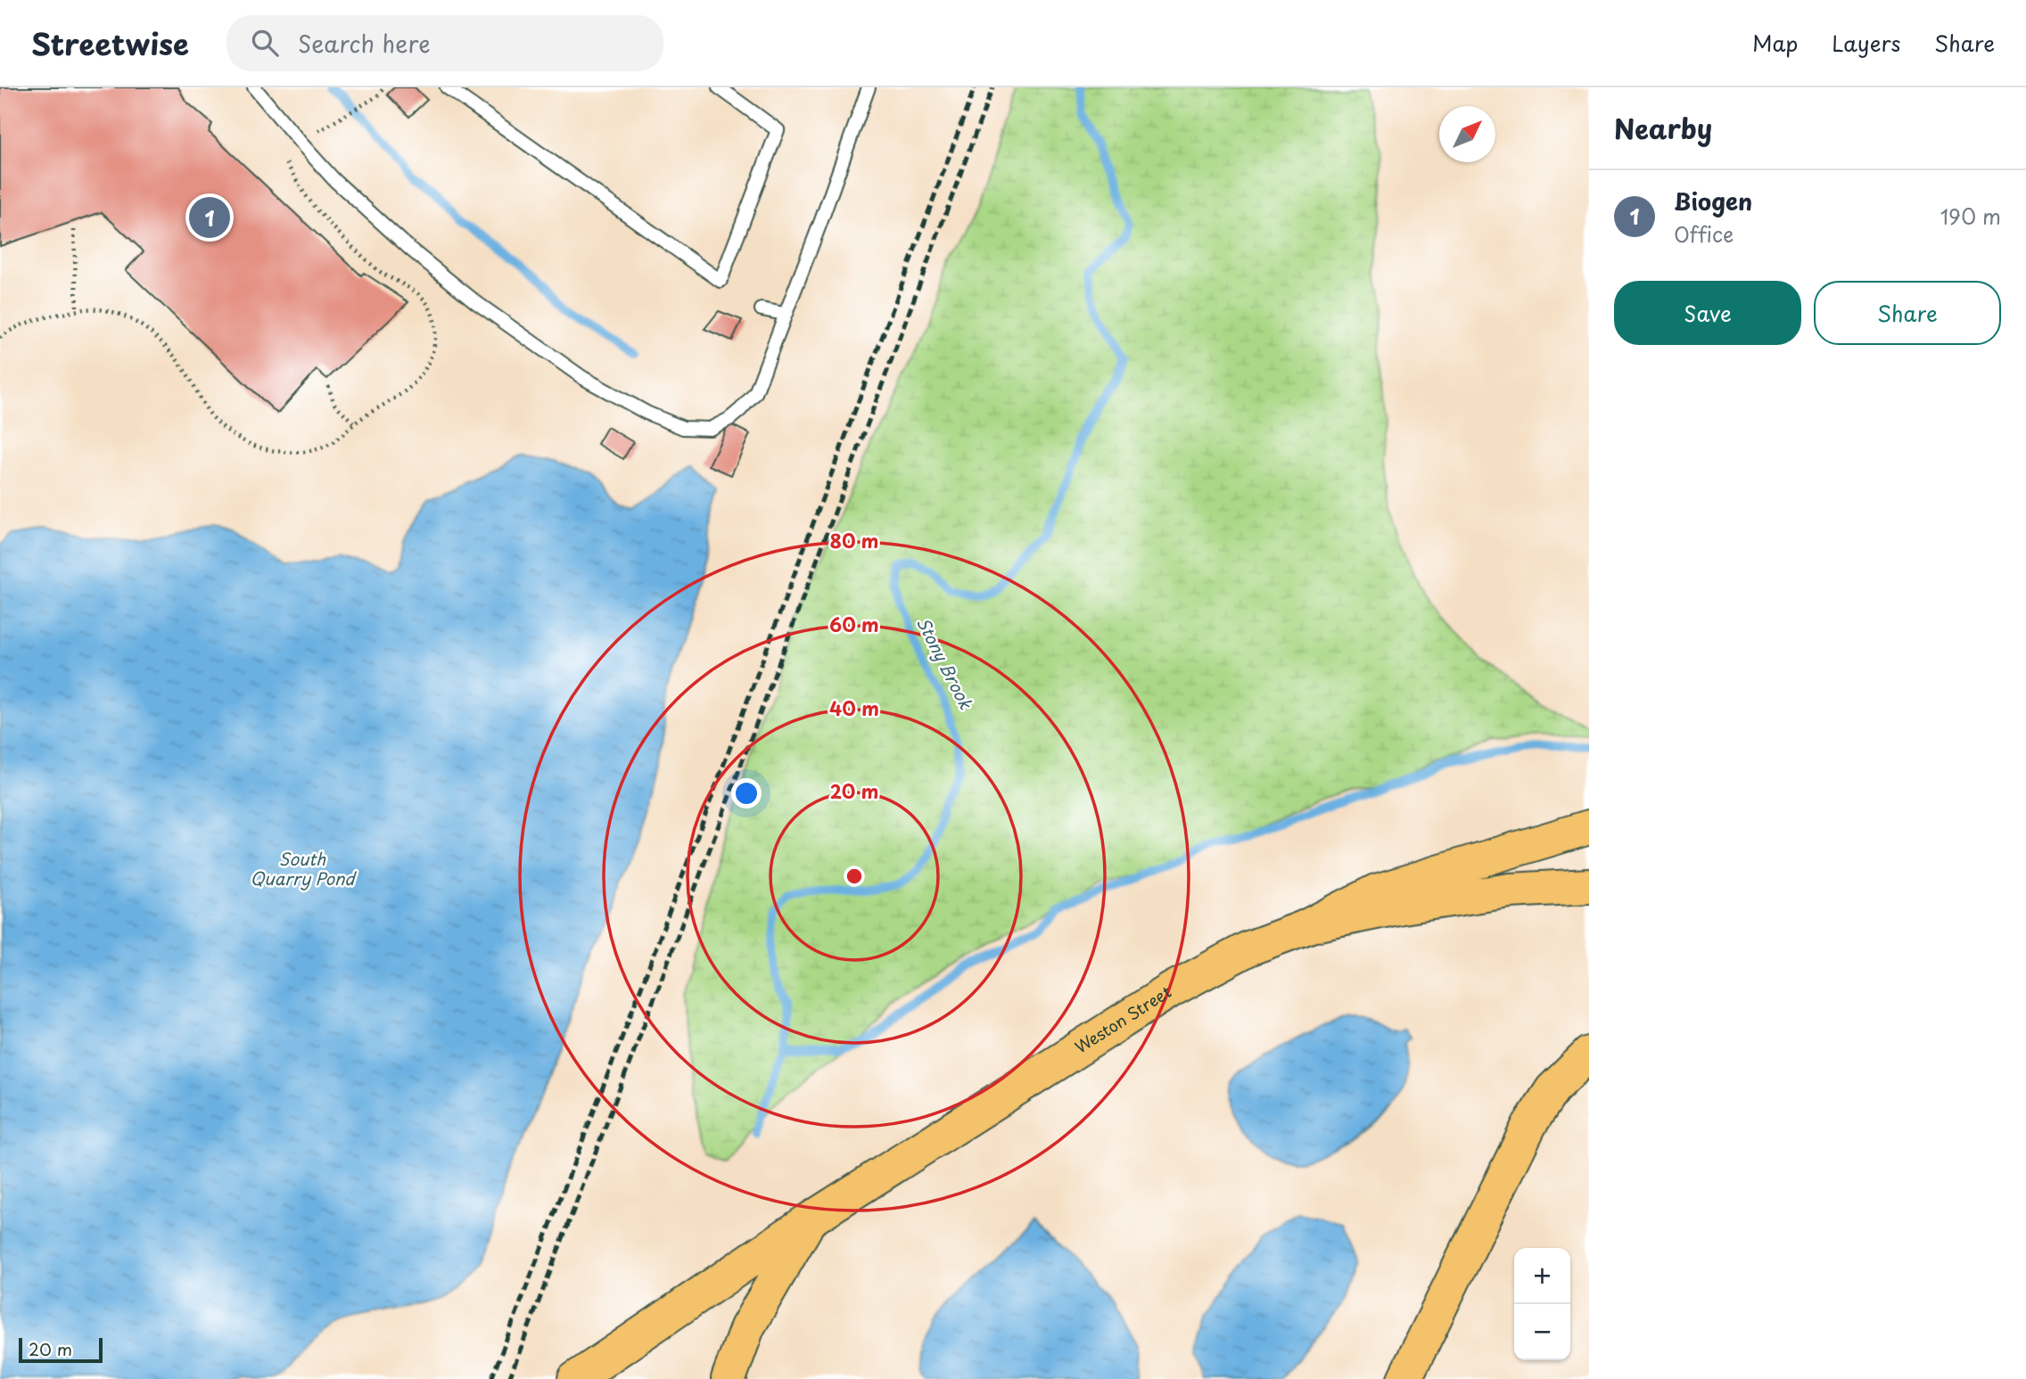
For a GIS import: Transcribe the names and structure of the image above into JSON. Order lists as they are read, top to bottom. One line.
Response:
{"streets":{"main road":["Weston Street"]},"water":["Stony Brook","South Quarry Pond"],"scale_bar":"20 m","north":"top right","page":{"header":"Streetwise","search":"Search here","nav":["Map","Layers","Share"],"heading":"Nearby","list":[{"mark":"1","name":"Biogen","note":"Office","value":"190 m"}],"pins":"1","buttons":["Save","Share"],"map_buttons":["+","−"],"scale":"20 m"},"rings":["80 m","60 m","40 m","20 m"]}
